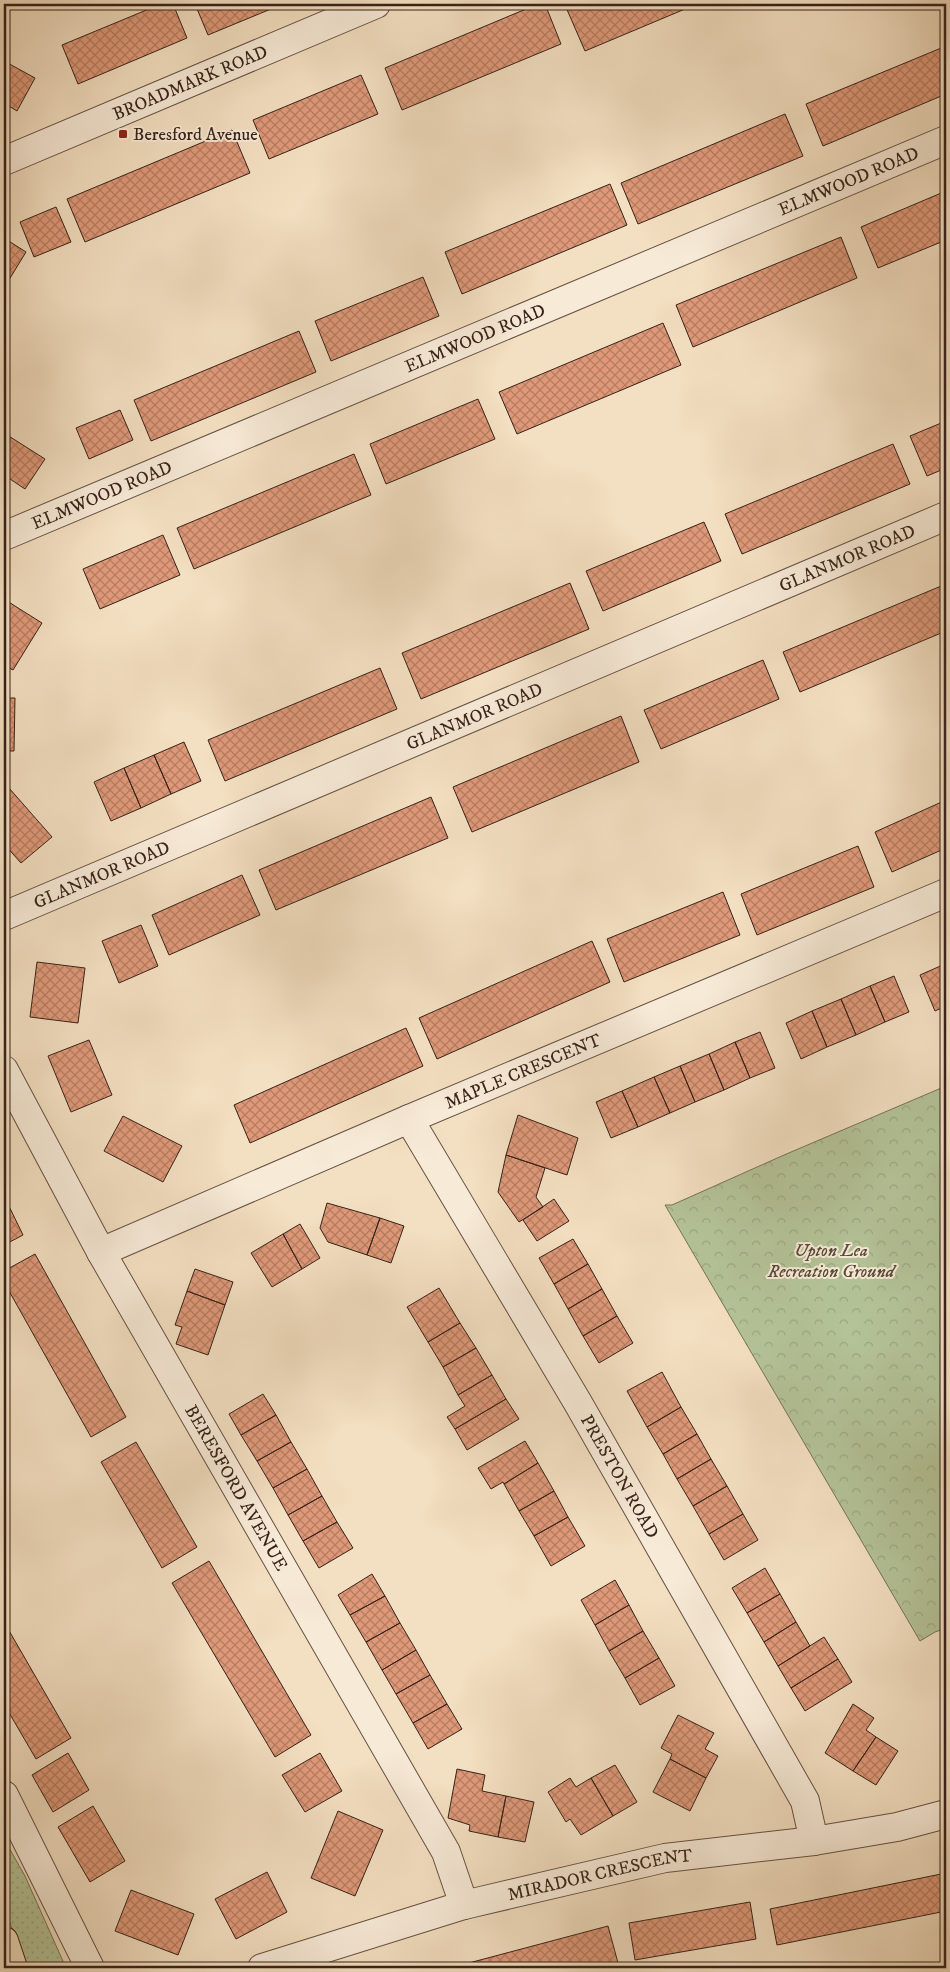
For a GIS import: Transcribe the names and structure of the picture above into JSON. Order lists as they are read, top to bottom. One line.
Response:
{"streets":{"street":["BROADMARK ROAD","ELMWOOD ROAD","GLANMOR ROAD","MAPLE CRESCENT","PRESTON ROAD","BERESFORD AVENUE","MIRADOR CRESCENT"]},"crossings":[["MAPLE CRESCENT","PRESTON ROAD"],["MAPLE CRESCENT","BERESFORD AVENUE"],["PRESTON ROAD","MIRADOR CRESCENT"],["BERESFORD AVENUE","MIRADOR CRESCENT"]],"parks":["Upton Lea Recreation Ground"],"places":{"transit":["Beresford Avenue"]}}
